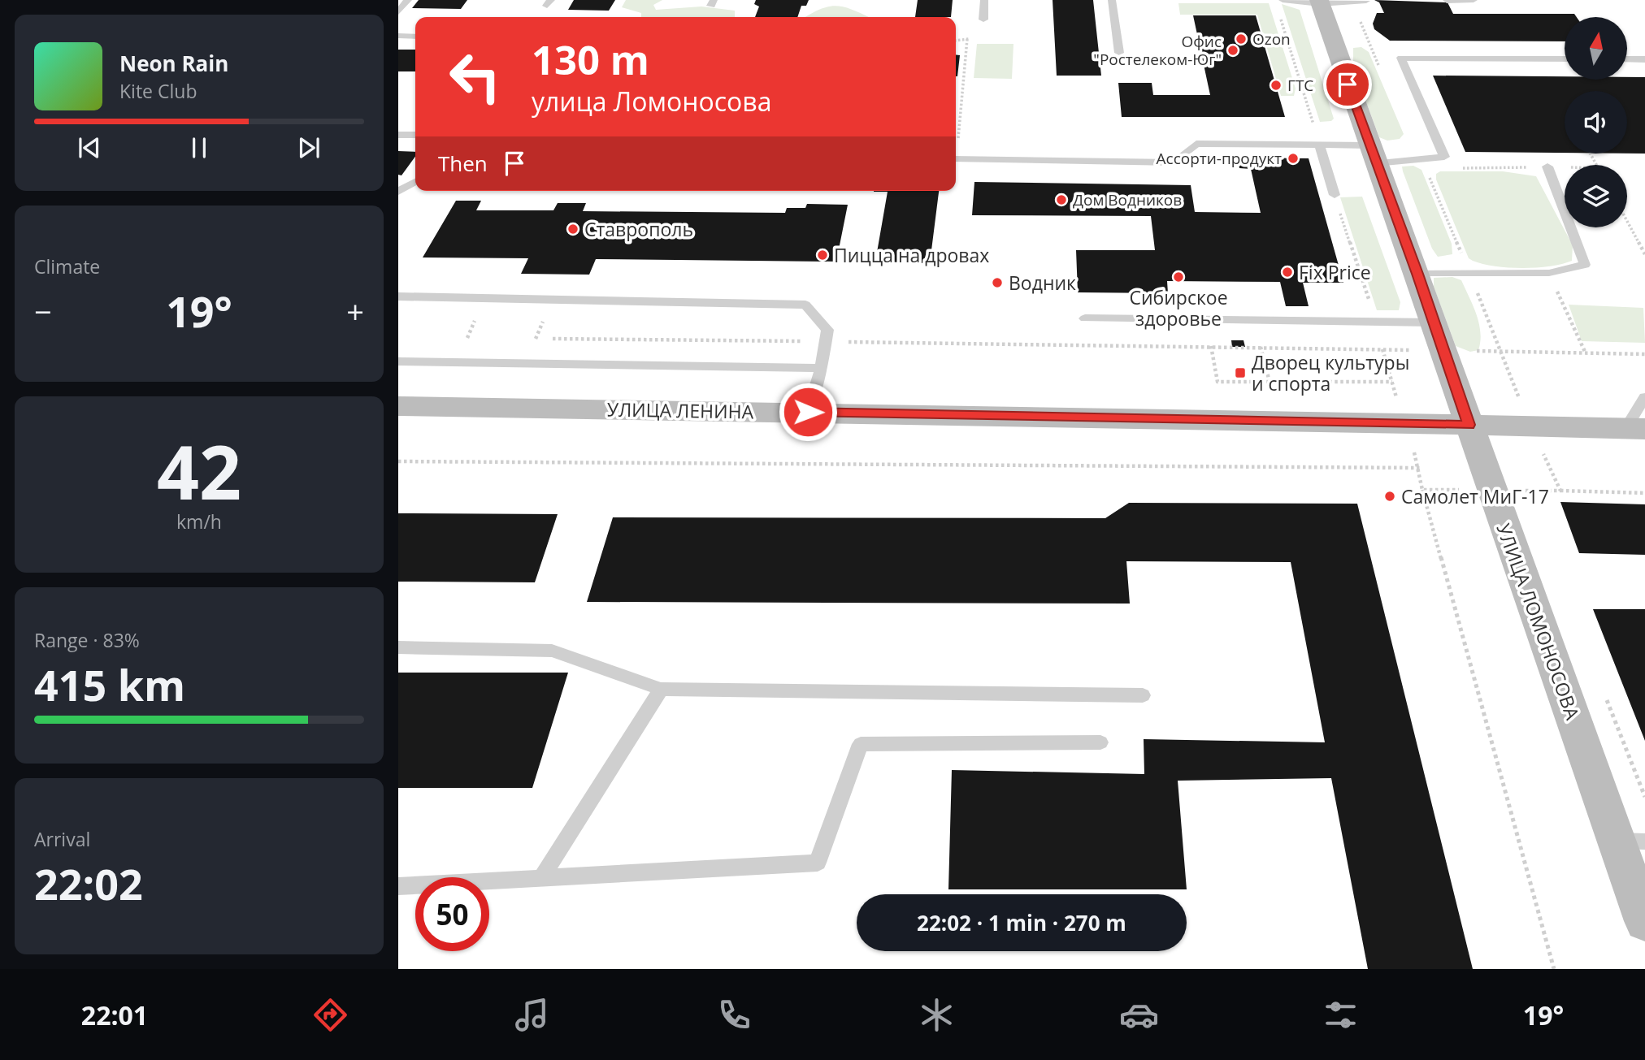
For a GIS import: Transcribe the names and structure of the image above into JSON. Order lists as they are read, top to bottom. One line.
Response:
{"streets":{"street":["УЛИЦА ЛЕНИНА","УЛИЦА ЛОМОНОСОВА"]},"crossings":[["УЛИЦА ЛЕНИНА","УЛИЦА ЛОМОНОСОВА"]],"places":{"other":["Ozon","Офис \"Ростелеком-Юг\"","ГТС","Ассорти-продукт","Дом Водников","Ставрополь","Пицца на дровах","Fix Price","Сибирское здоровье","Водник","Самолет МиГ-17"],"transit":["Дворец культуры и спорта"]},"north":"top","page":{"turn":["130 m","улица Ломоносова"],"song":["Neon Rain","Kite Club"],"then":"Then","tile":["Climate",["42","km/h"],["Range · 83%","415 km"],["Arrival","22:02"]],"heat":["−","19°","+"],"limit":"50","trip":"22:02 · 1 min · 270 m","tabs":["22:01","19°"]}}
